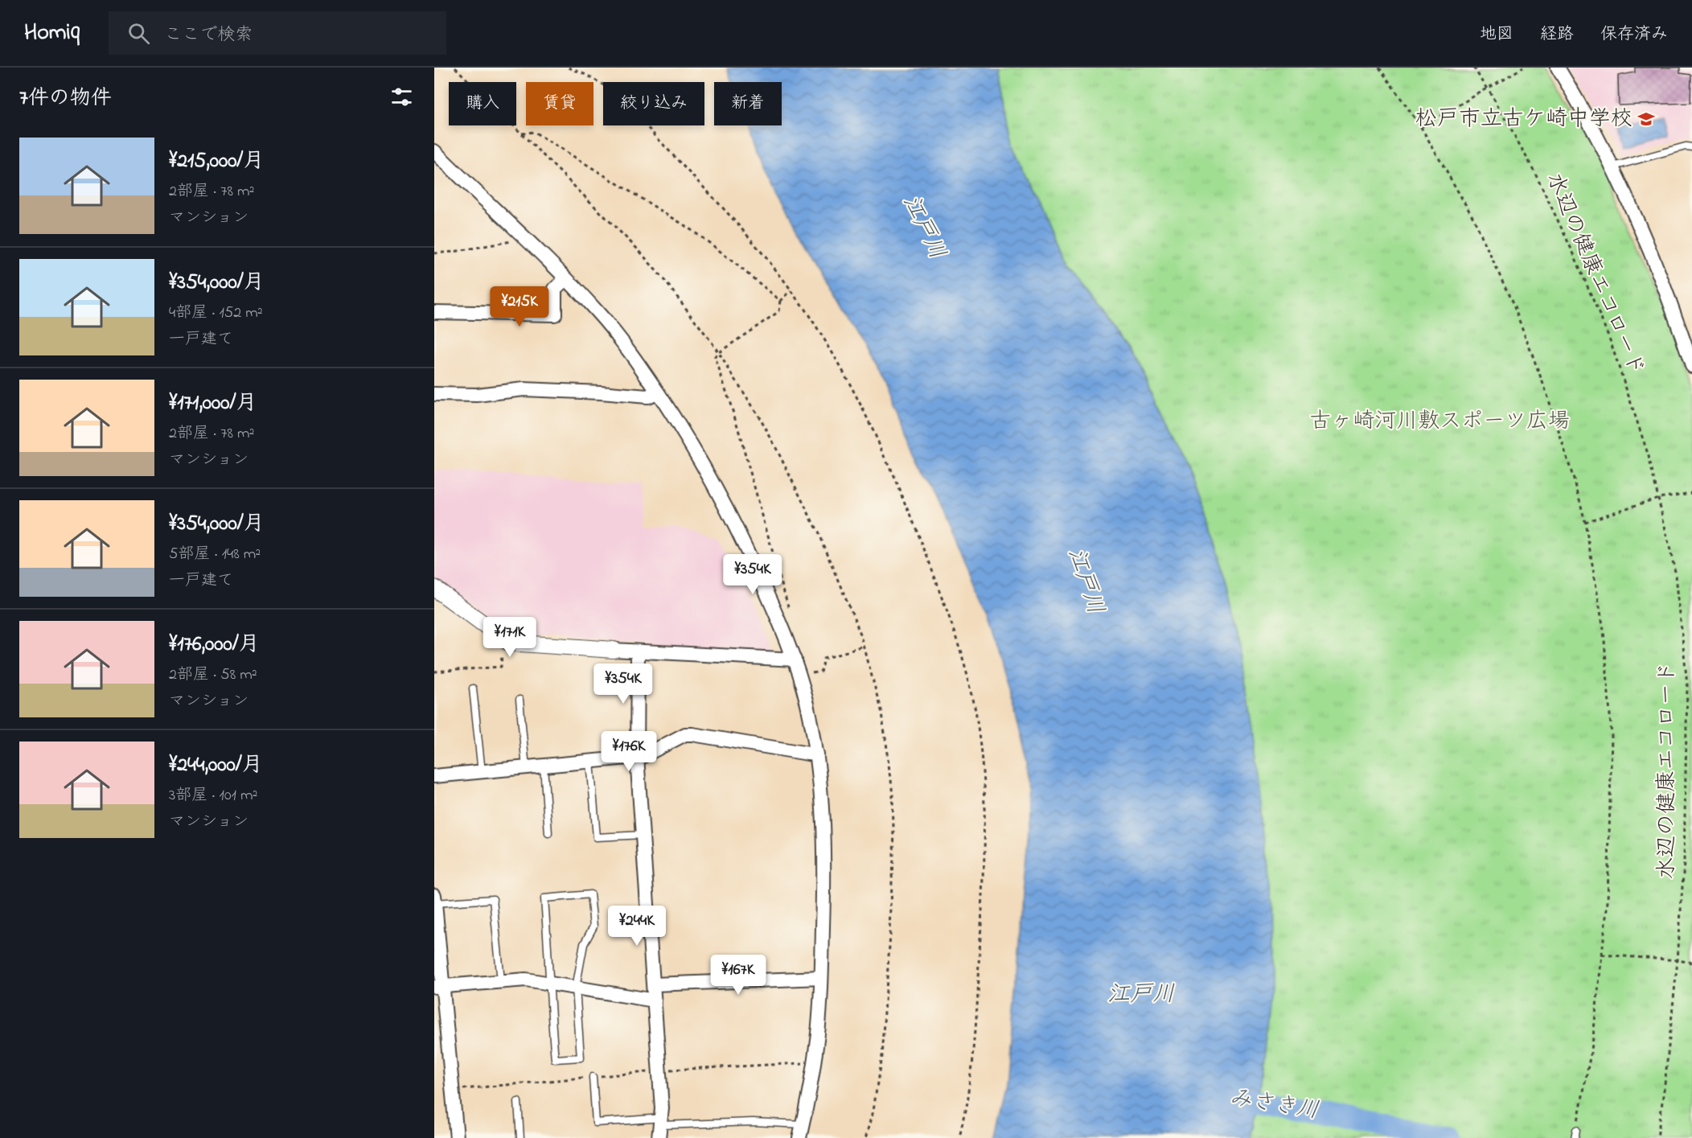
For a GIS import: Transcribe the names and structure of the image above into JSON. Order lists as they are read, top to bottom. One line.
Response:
{"streets":{"path":["水辺の健康エコロード"]},"water":["江戸川","みさき川"],"parks":["古ヶ崎河川敷スポーツ広場"],"places":{"school or university":["松戸市立古ケ崎中学校"]},"page":{"header":"Homiq","search":"ここで検索","nav":["地図","経路","保存済み"],"heading":"7件の物件","chip":["購入","賃貸","絞り込み","新着"],"list":[{"name":"¥215,000/月","note":"2部屋 · 78 m² · マンション"},{"name":"¥354,000/月","note":"4部屋 · 152 m² · 一戸建て"},{"name":"¥171,000/月","note":"2部屋 · 78 m² · マンション"},{"name":"¥354,000/月","note":"5部屋 · 148 m² · 一戸建て"},{"name":"¥176,000/月","note":"2部屋 · 58 m² · マンション"},{"name":"¥244,000/月","note":"3部屋 · 101 m² · マンション"}],"price":["¥215K","¥354K","¥171K","¥354K","¥176K","¥244K","¥167K"]}}
